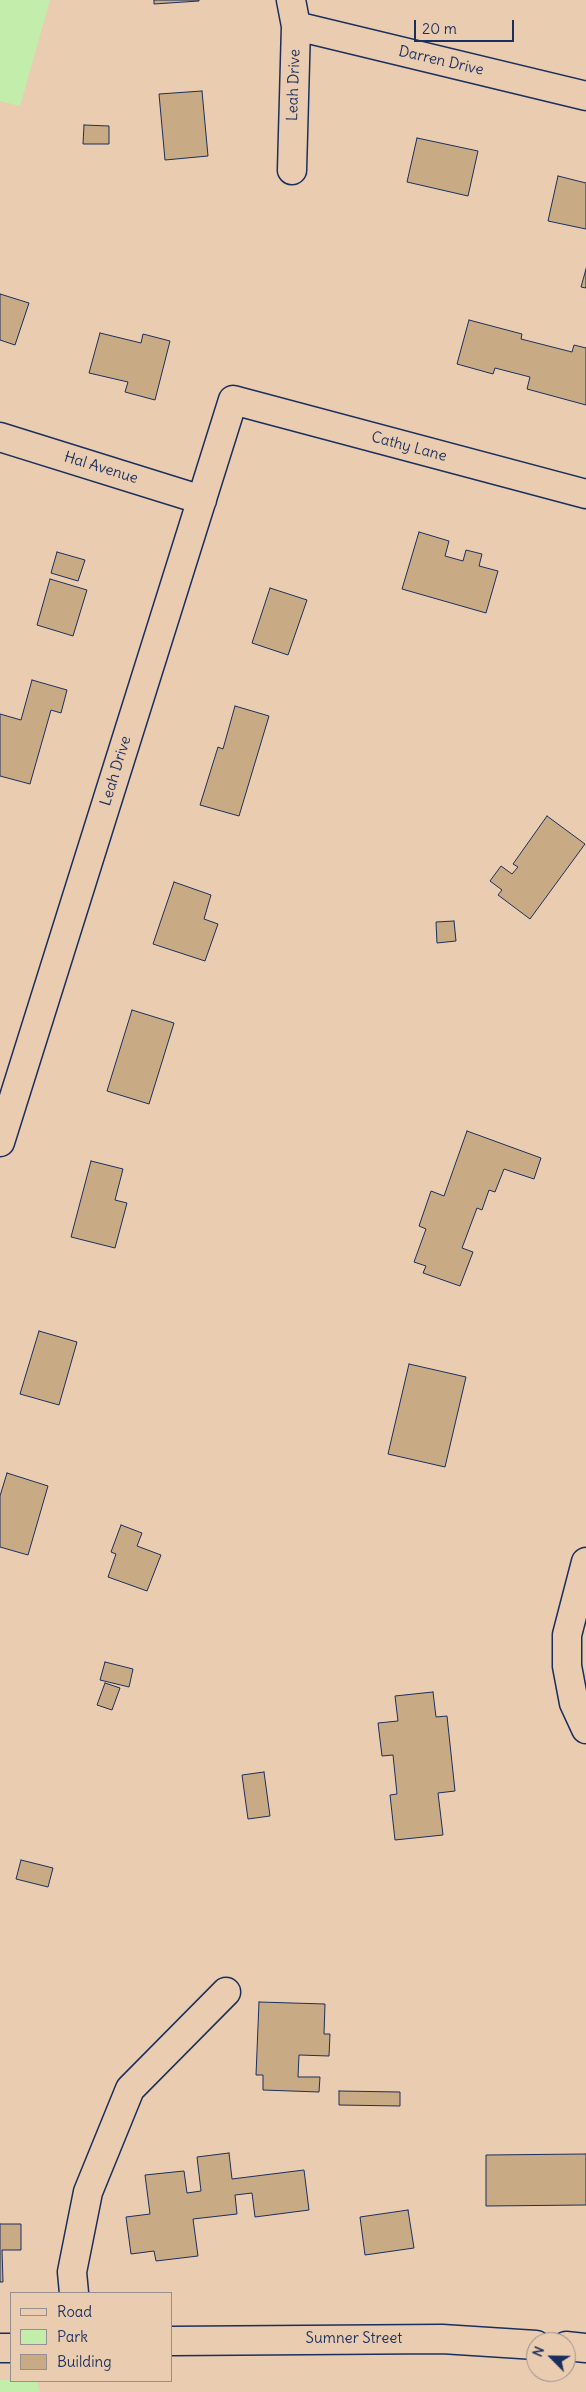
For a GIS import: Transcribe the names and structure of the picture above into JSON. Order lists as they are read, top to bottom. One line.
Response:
{"streets":{"street":["Darren Drive","Leah Drive","Cathy Lane","Hal Avenue","Sumner Street"]},"crossings":[["Darren Drive","Leah Drive"],["Leah Drive","Cathy Lane"],["Leah Drive","Hal Avenue"]],"legend":["Road","Park","Building"],"scale_bar":"20 m","north":"top left"}
